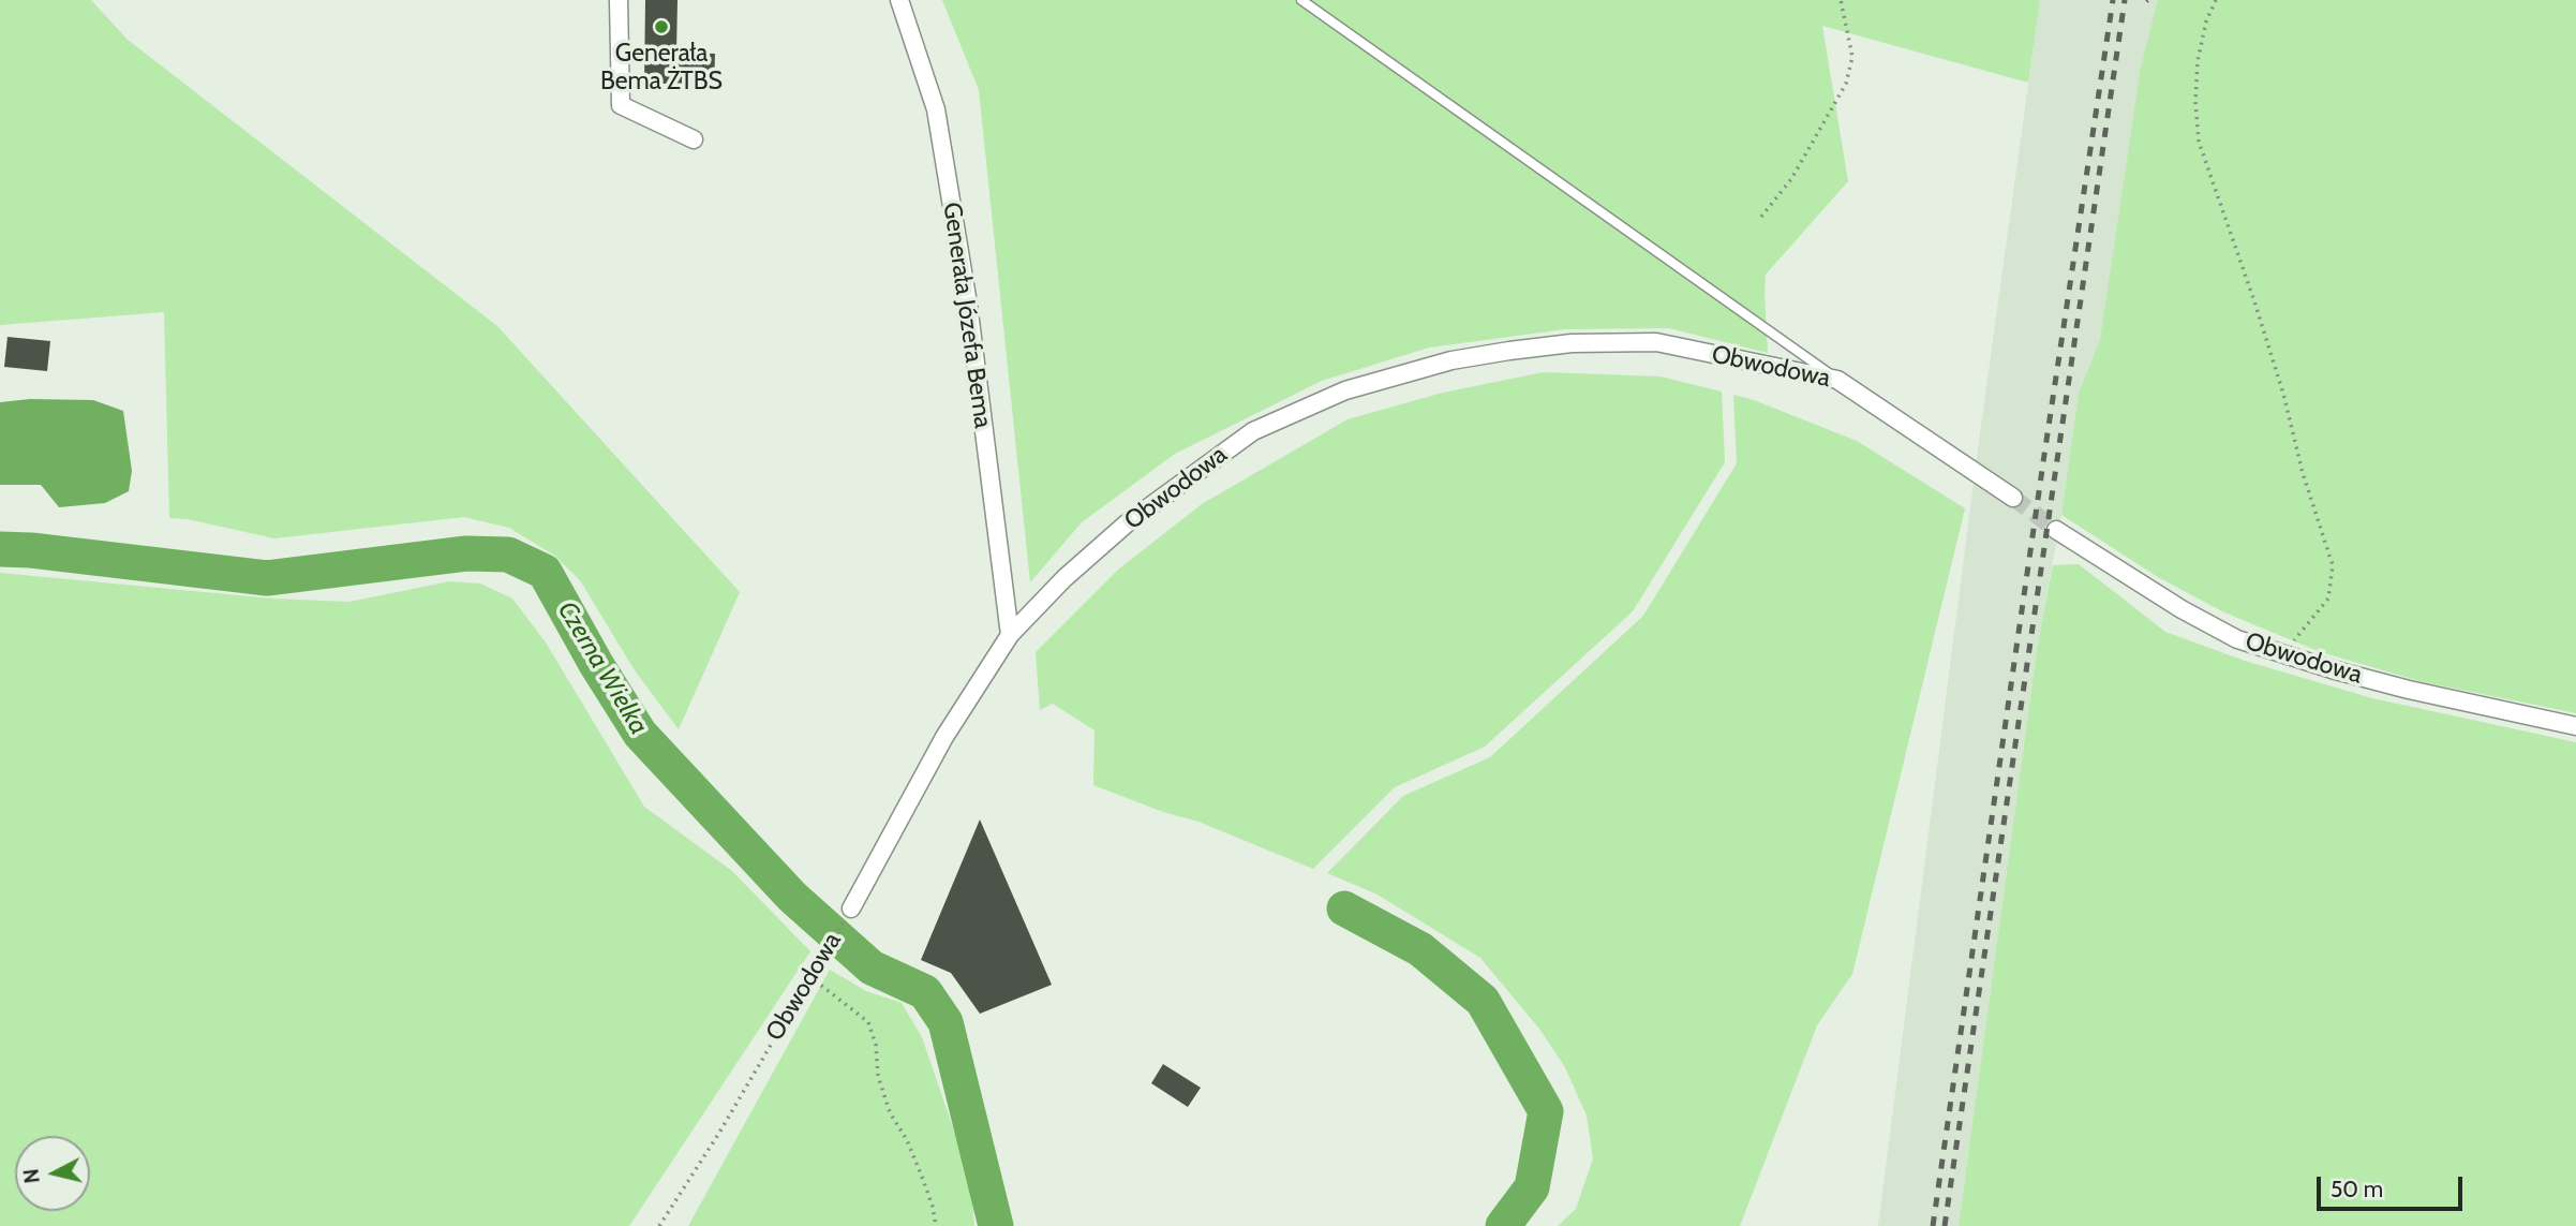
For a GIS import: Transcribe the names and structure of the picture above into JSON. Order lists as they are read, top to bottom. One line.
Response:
{"streets":{"street":["Generała Józefa Bema","Obwodowa"]},"crossings":[["Generała Józefa Bema","Obwodowa"]],"water":["Czerna Wielka"],"places":["Generała Bema ŻTBS"],"scale_bar":"50 m","north":"left"}
